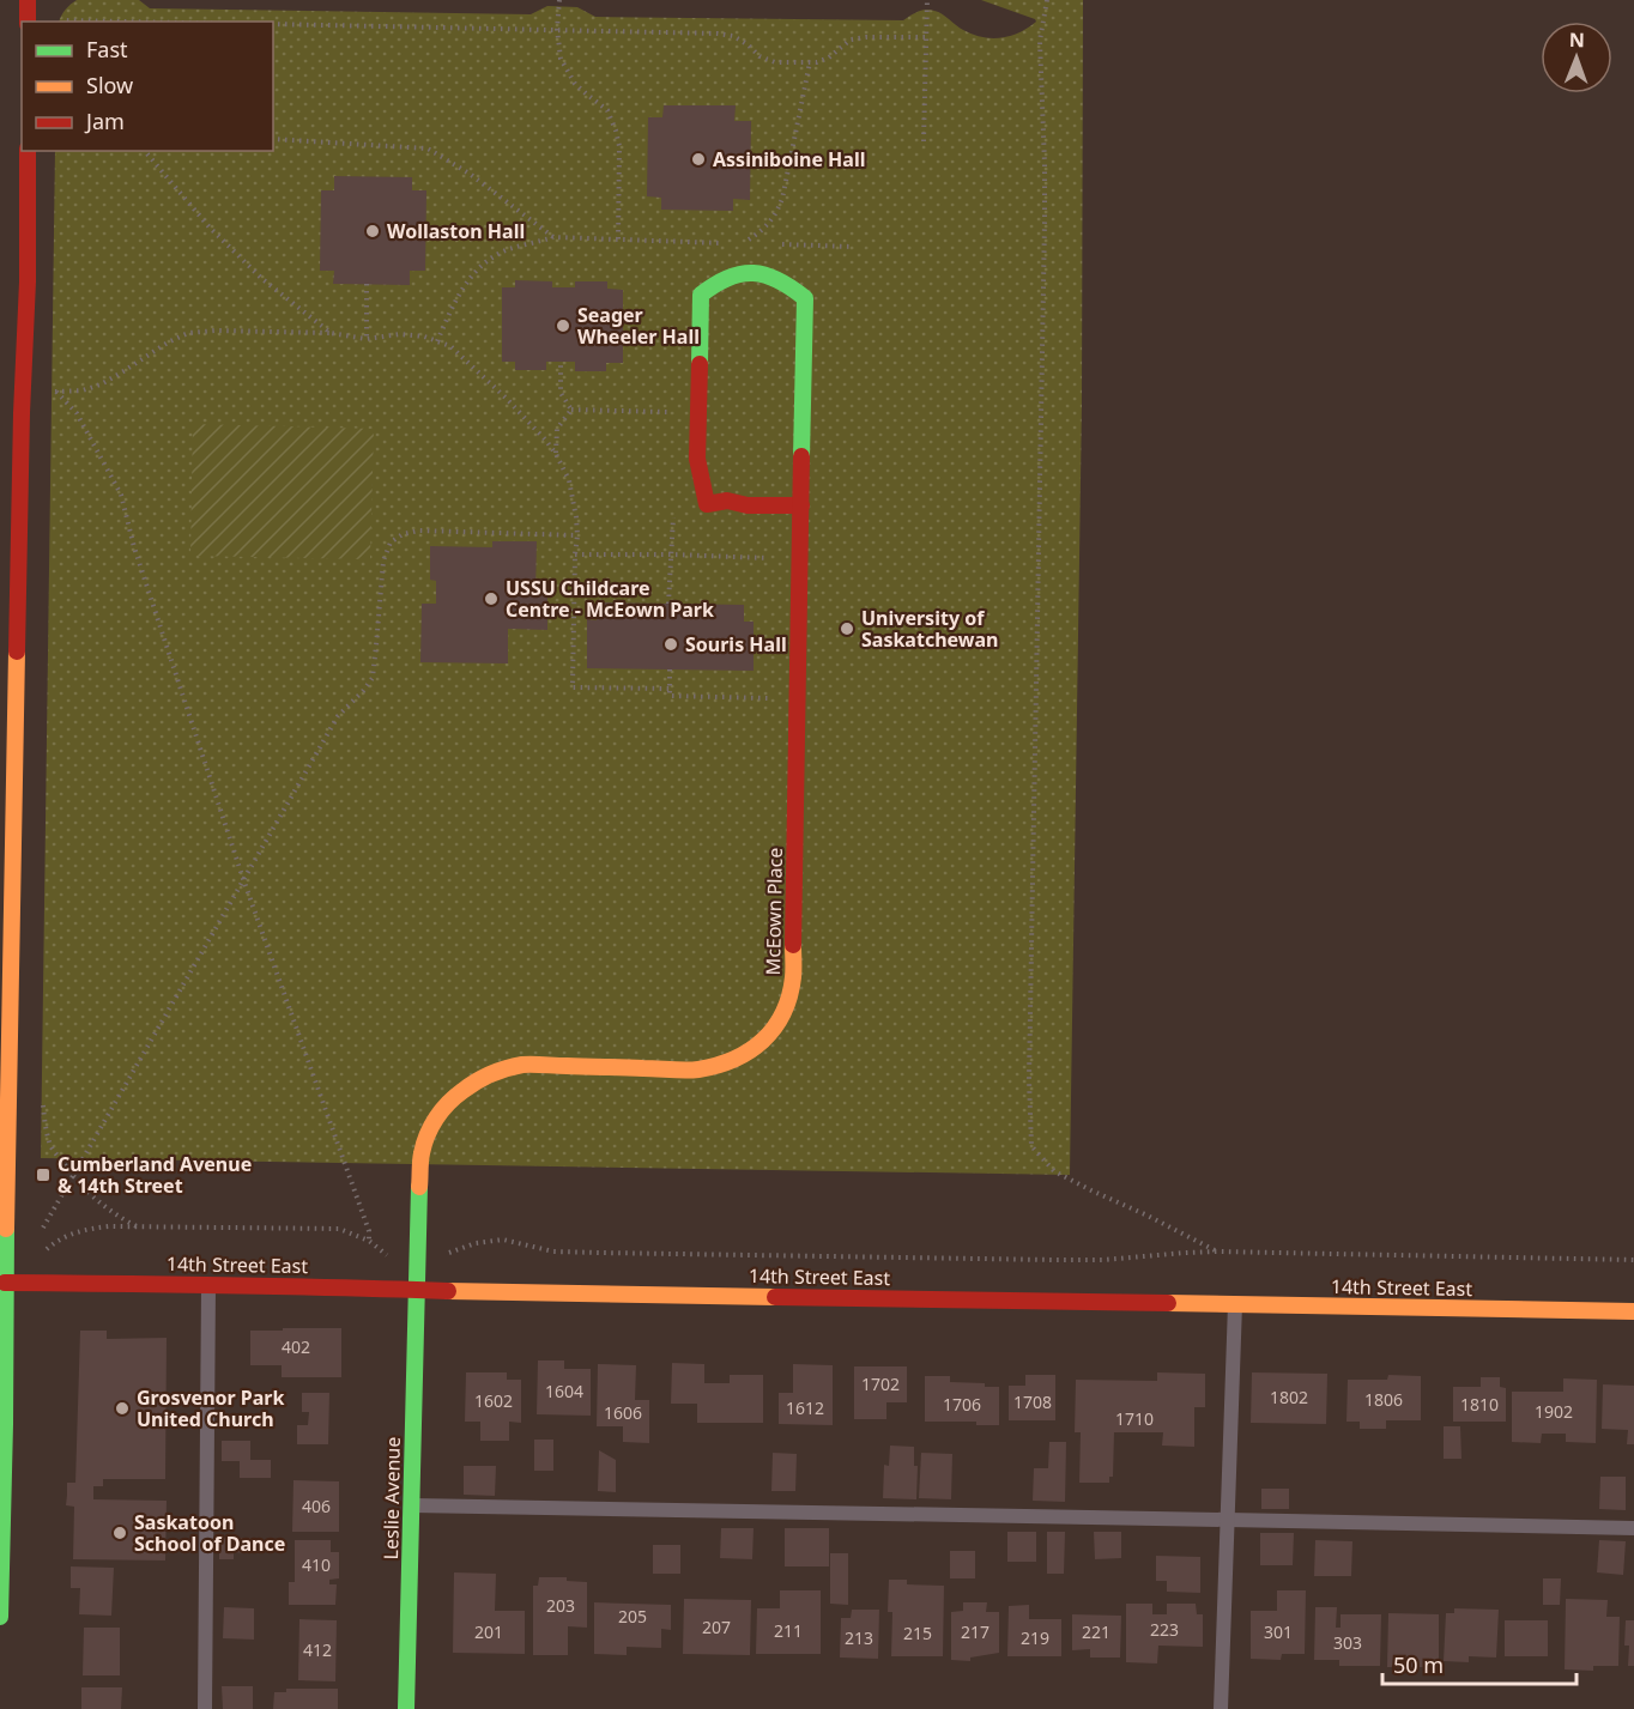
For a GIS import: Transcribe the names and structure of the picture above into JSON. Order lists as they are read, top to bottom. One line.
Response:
{"streets":{"street":["McEown Place","14th Street East","Leslie Avenue"]},"crossings":[["McEown Place","14th Street East"],["McEown Place","Leslie Avenue"],["14th Street East","Leslie Avenue"]],"places":{"other":["Assiniboine Hall","Wollaston Hall","Seager Wheeler Hall","USSU Childcare Centre - McEown Park","University of Saskatchewan","Souris Hall","Grosvenor Park United Church","Saskatoon School of Dance"],"transit":["Cumberland Avenue & 14th Street"]},"house_numbers":["402","1702","1604","1802","1806","1602","1708","1706","1810","1612","1902","1606","1710","406","410","203","205","207","223","211","201","217","221","301","215","213","219","303","412"],"legend":["Fast","Slow","Jam"],"scale_bar":"50 m","north":"top"}
